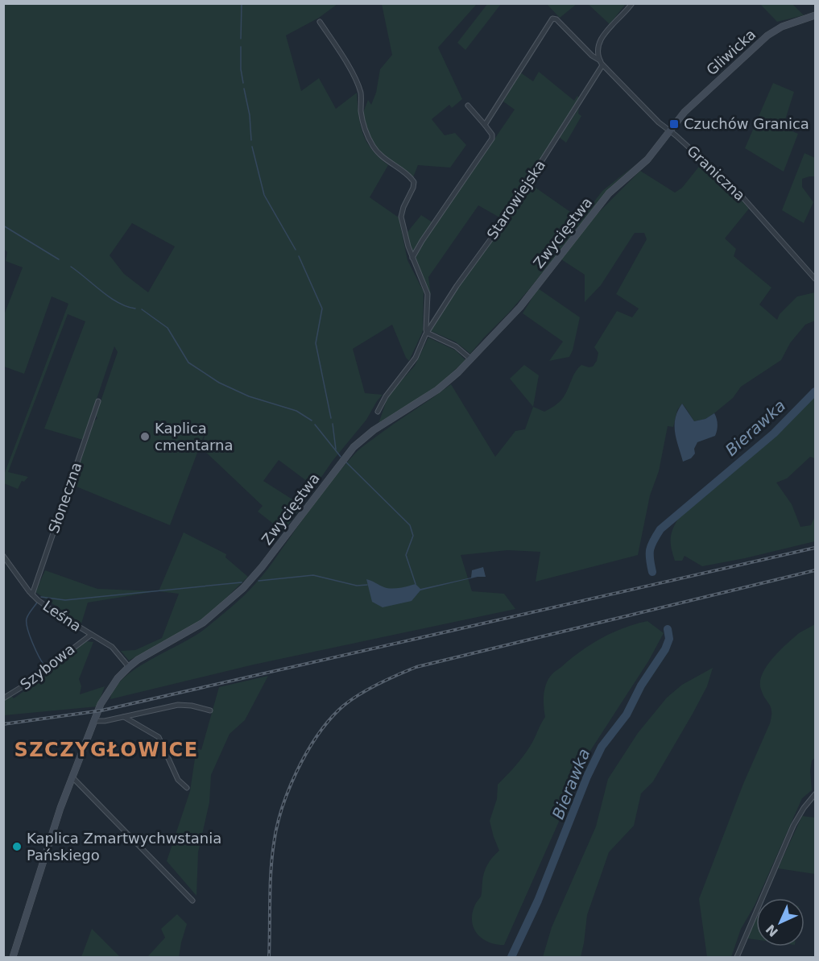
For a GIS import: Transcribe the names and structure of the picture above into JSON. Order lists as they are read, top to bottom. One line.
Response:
{"streets":{"main road":["Gliwicka","Zwycięstwa"],"street":["Graniczna","Starowiejska","Słoneczna","Leśna","Szybowa"]},"crossings":[["Gliwicka","Zwycięstwa"],["Graniczna","Starowiejska"],["Graniczna","Zwycięstwa"],["Zwycięstwa","Leśna"],["Słoneczna","Leśna"],["Leśna","Szybowa"]],"districts":["SZCZYGŁOWICE"],"water":["Bierawka"],"places":{"transit":["Czuchów Granica"],"other":["Kaplica cmentarna","Kaplica Zmartwychwstania Pańskiego"]},"north":"bottom left"}
